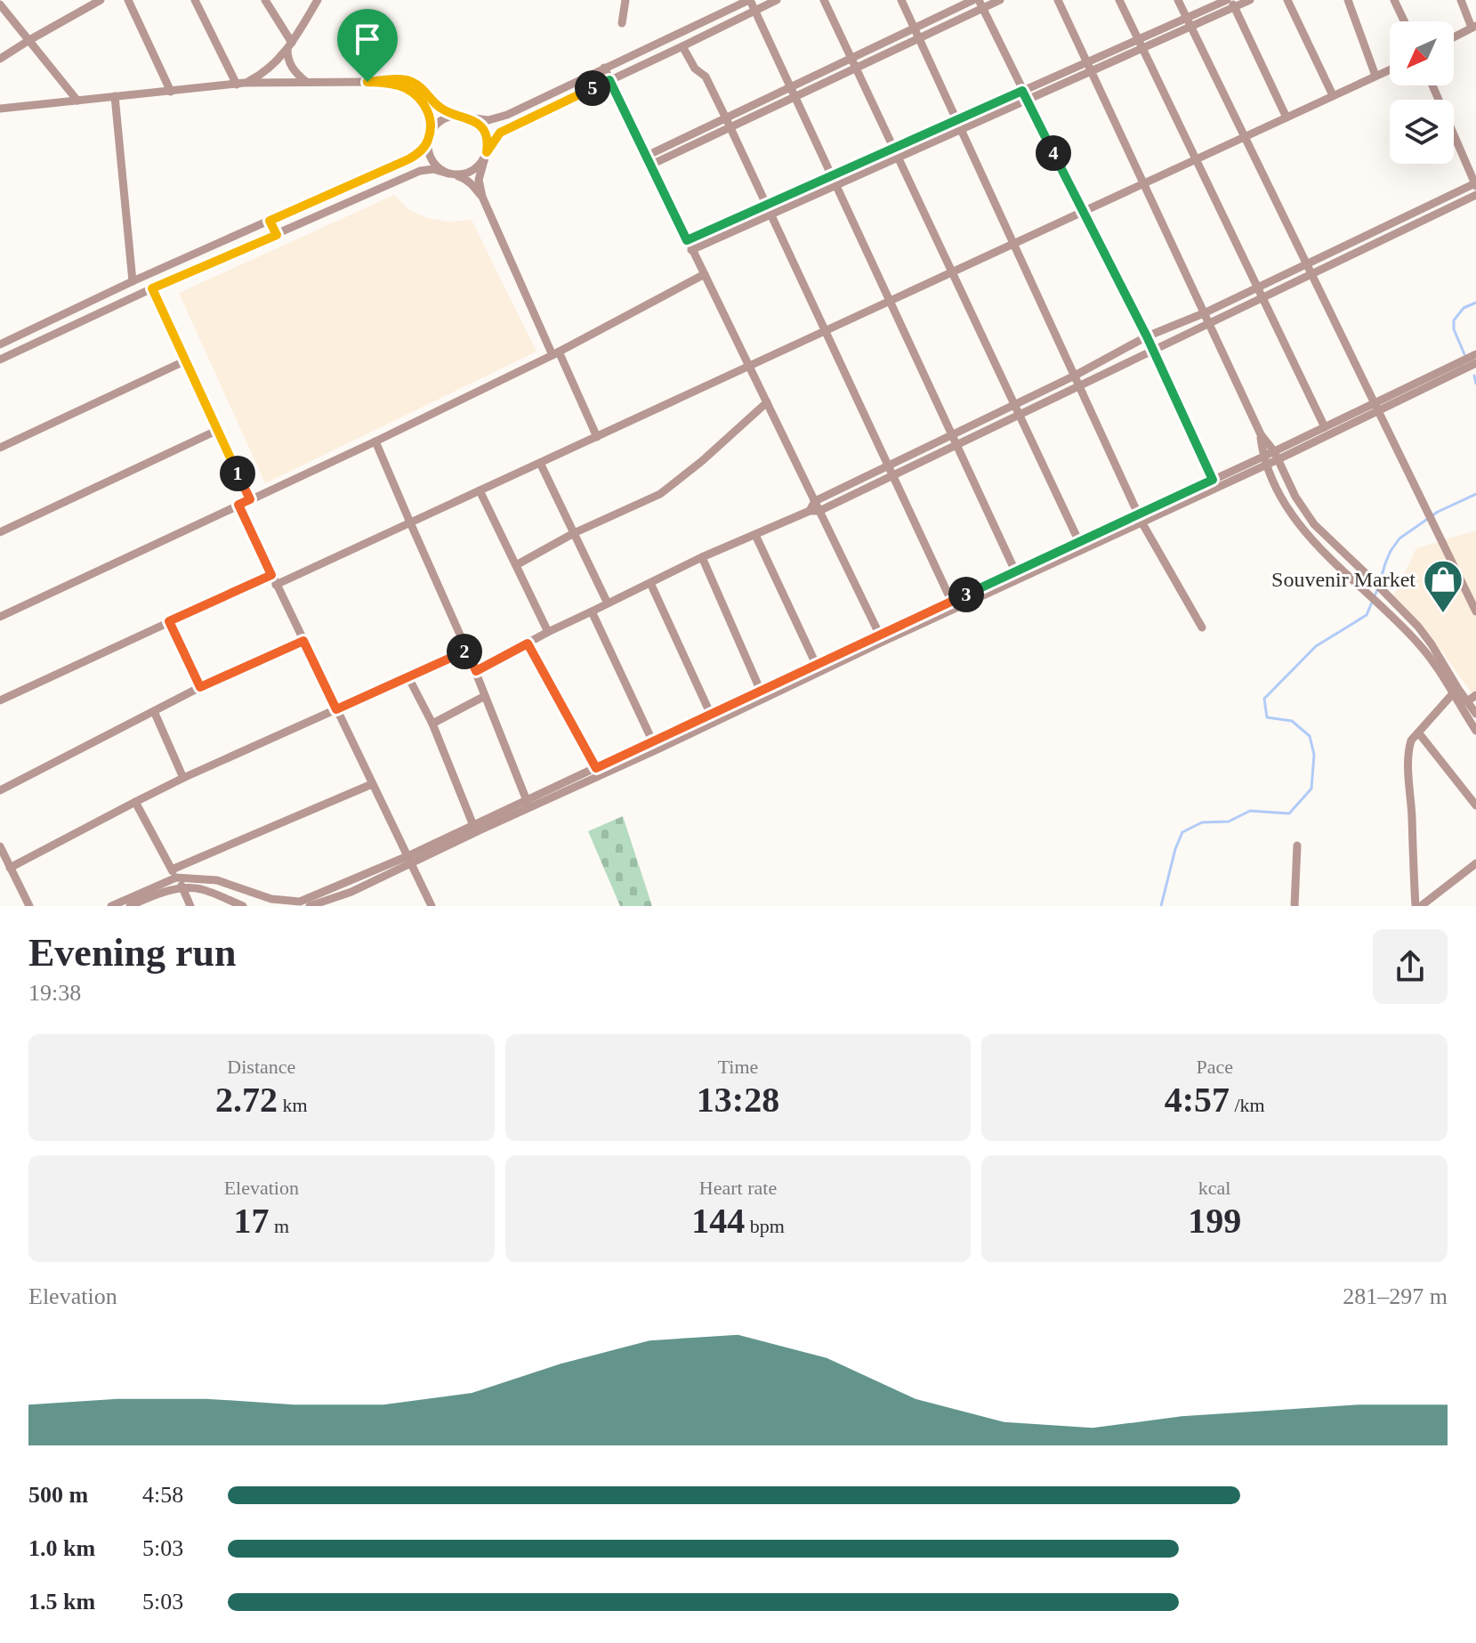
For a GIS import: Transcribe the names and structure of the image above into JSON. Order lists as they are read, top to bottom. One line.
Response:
{"places":{"shop":["Souvenir Market"]},"north":"bottom left","page":{"pins":["5","4","1","3","2"],"heading":["Evening run","19:38"],"stats":[["Distance","2.72 km"],["Time","13:28"],["Pace","4:57 /km"],["Elevation","17 m"],["Heart rate","144 bpm"],["kcal","199"]],"chart":["Elevation","281–297 m"],"list":[{"name":"500 m","note":"4:58"},{"name":"1.0 km","note":"5:03"},{"name":"1.5 km","note":"5:03"}]}}
